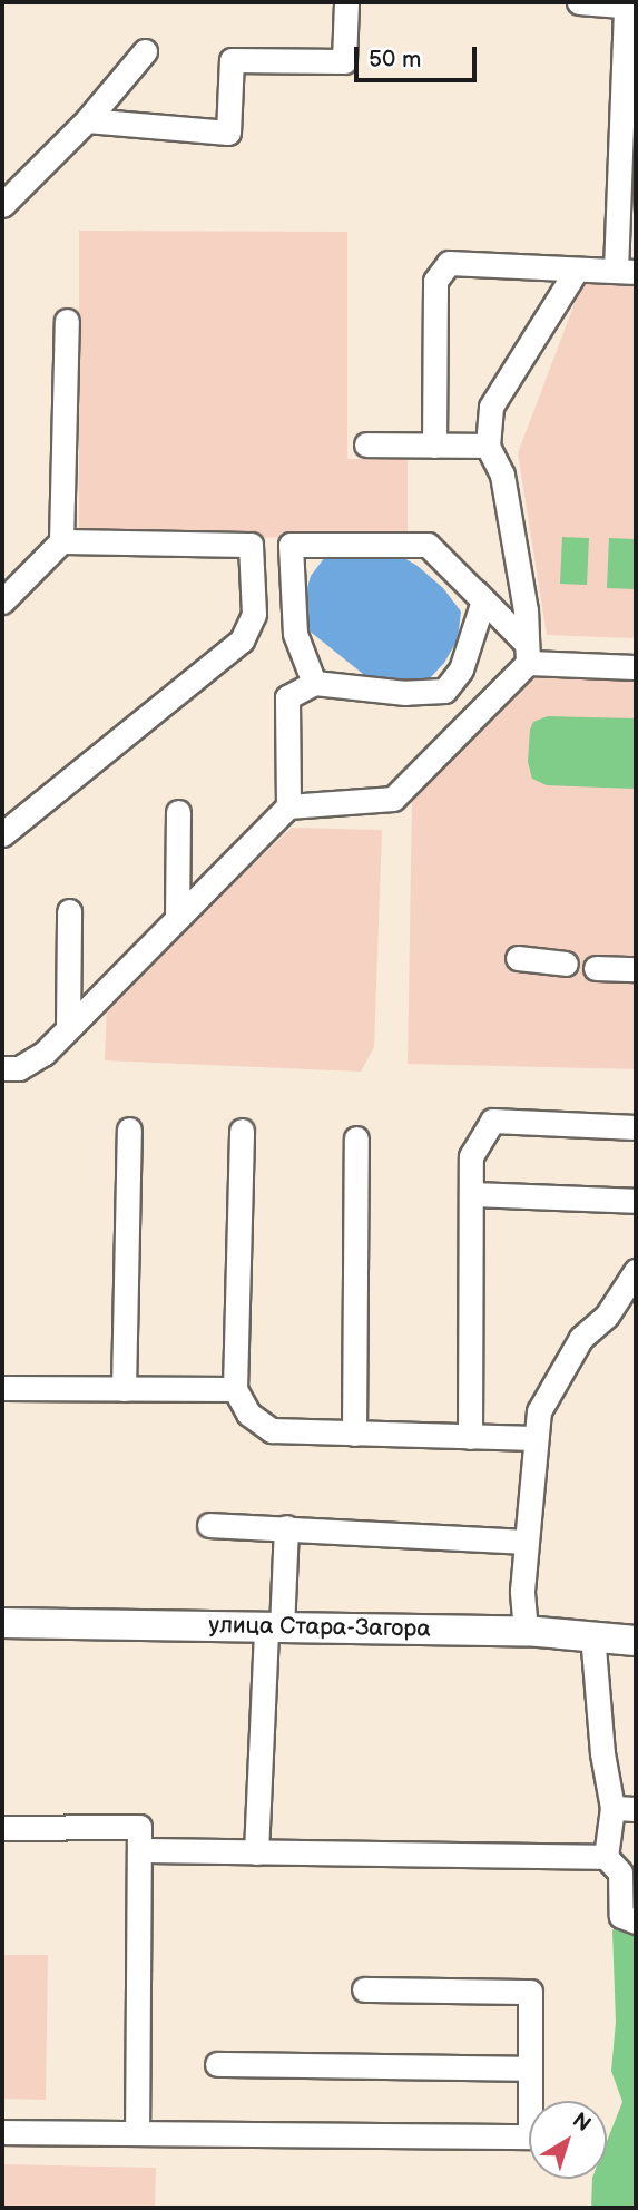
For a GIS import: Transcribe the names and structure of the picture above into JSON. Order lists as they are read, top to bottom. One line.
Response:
{"streets":{"main road":["улица Стара-Загора"]},"scale_bar":"50 m","north":"top right"}
